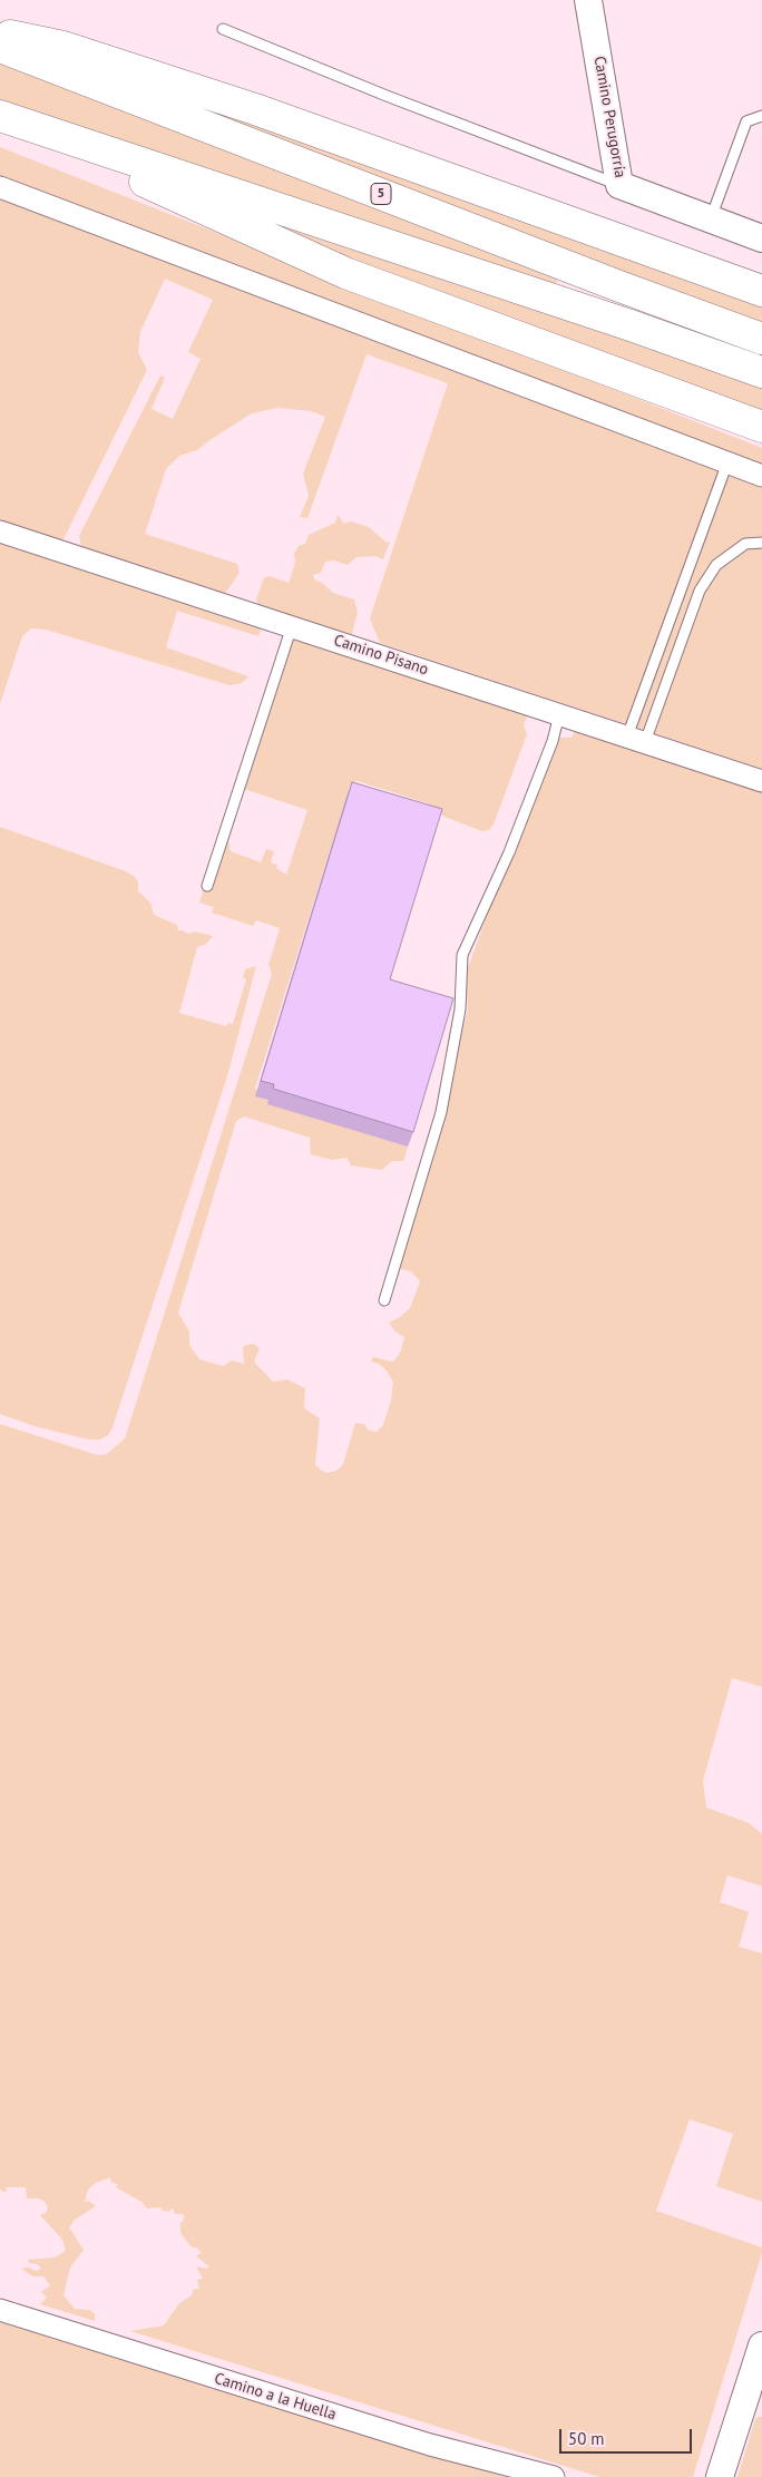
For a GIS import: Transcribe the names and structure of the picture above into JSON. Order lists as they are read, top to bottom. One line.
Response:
{"streets":{"highway":["5"],"street":["Camino Perugorría","Camino Pisano","Camino a la Huella"]},"scale_bar":"50 m"}
